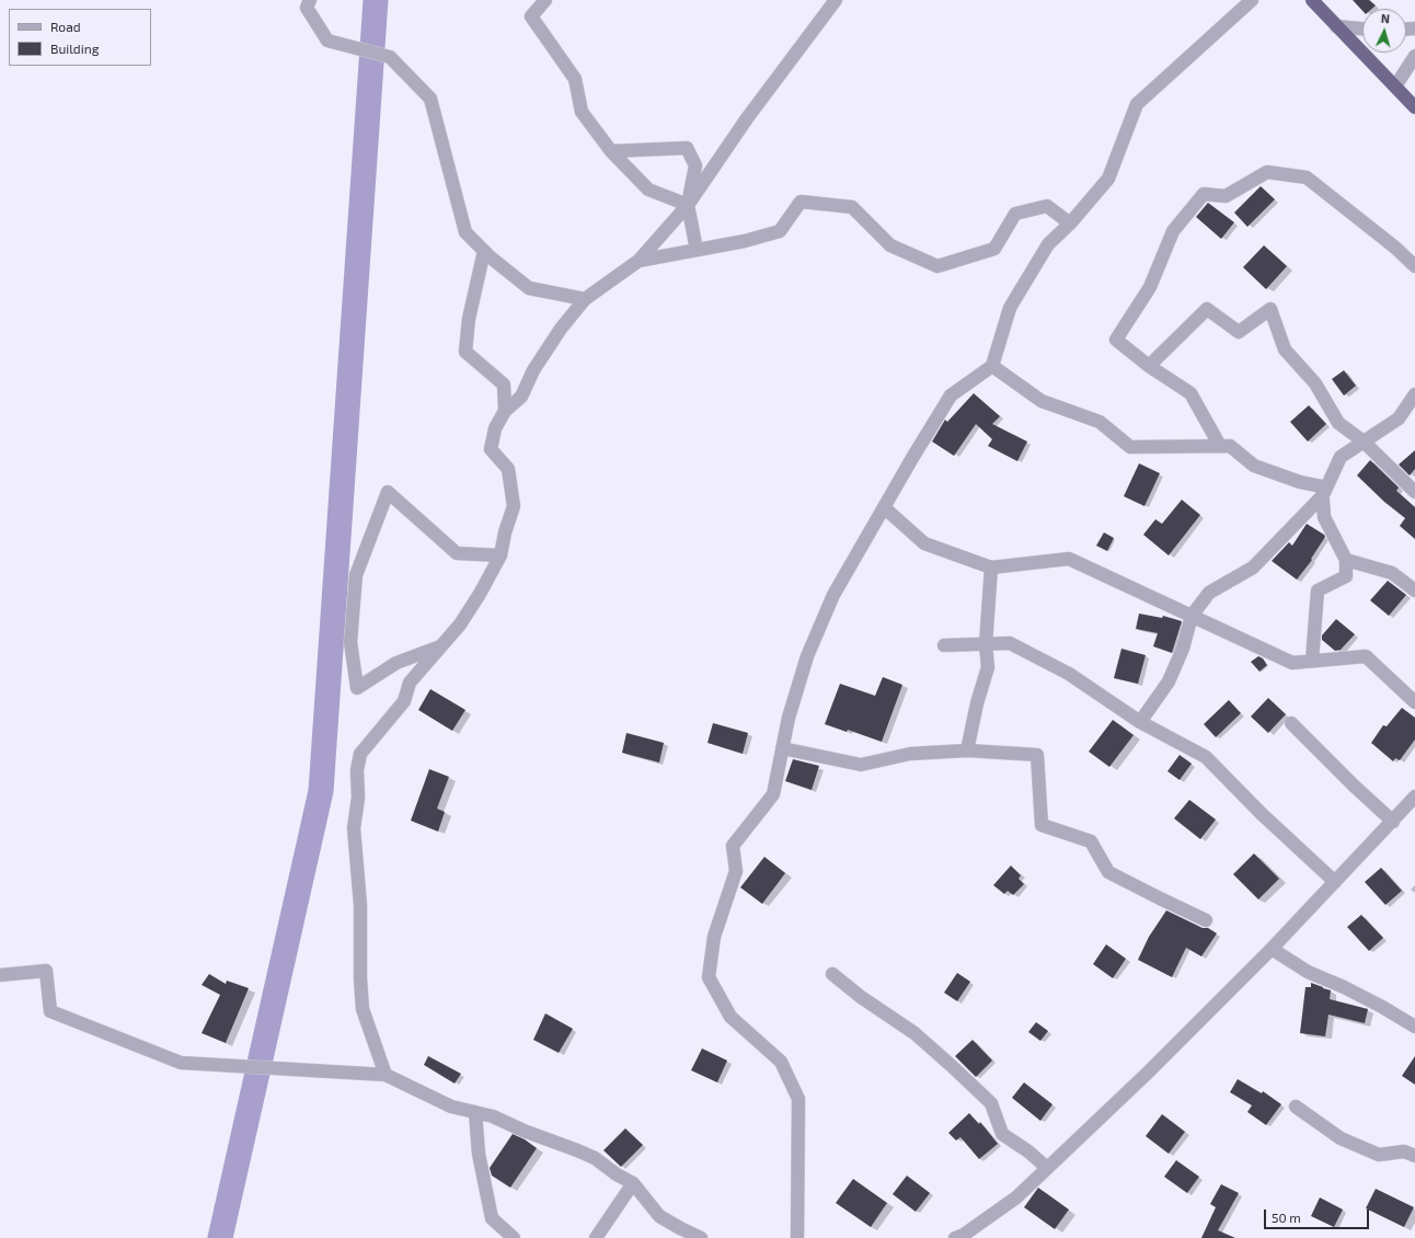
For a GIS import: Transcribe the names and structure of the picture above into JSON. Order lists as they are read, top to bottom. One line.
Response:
{"legend":["Road","Building"],"scale_bar":"50 m","north":"top"}
